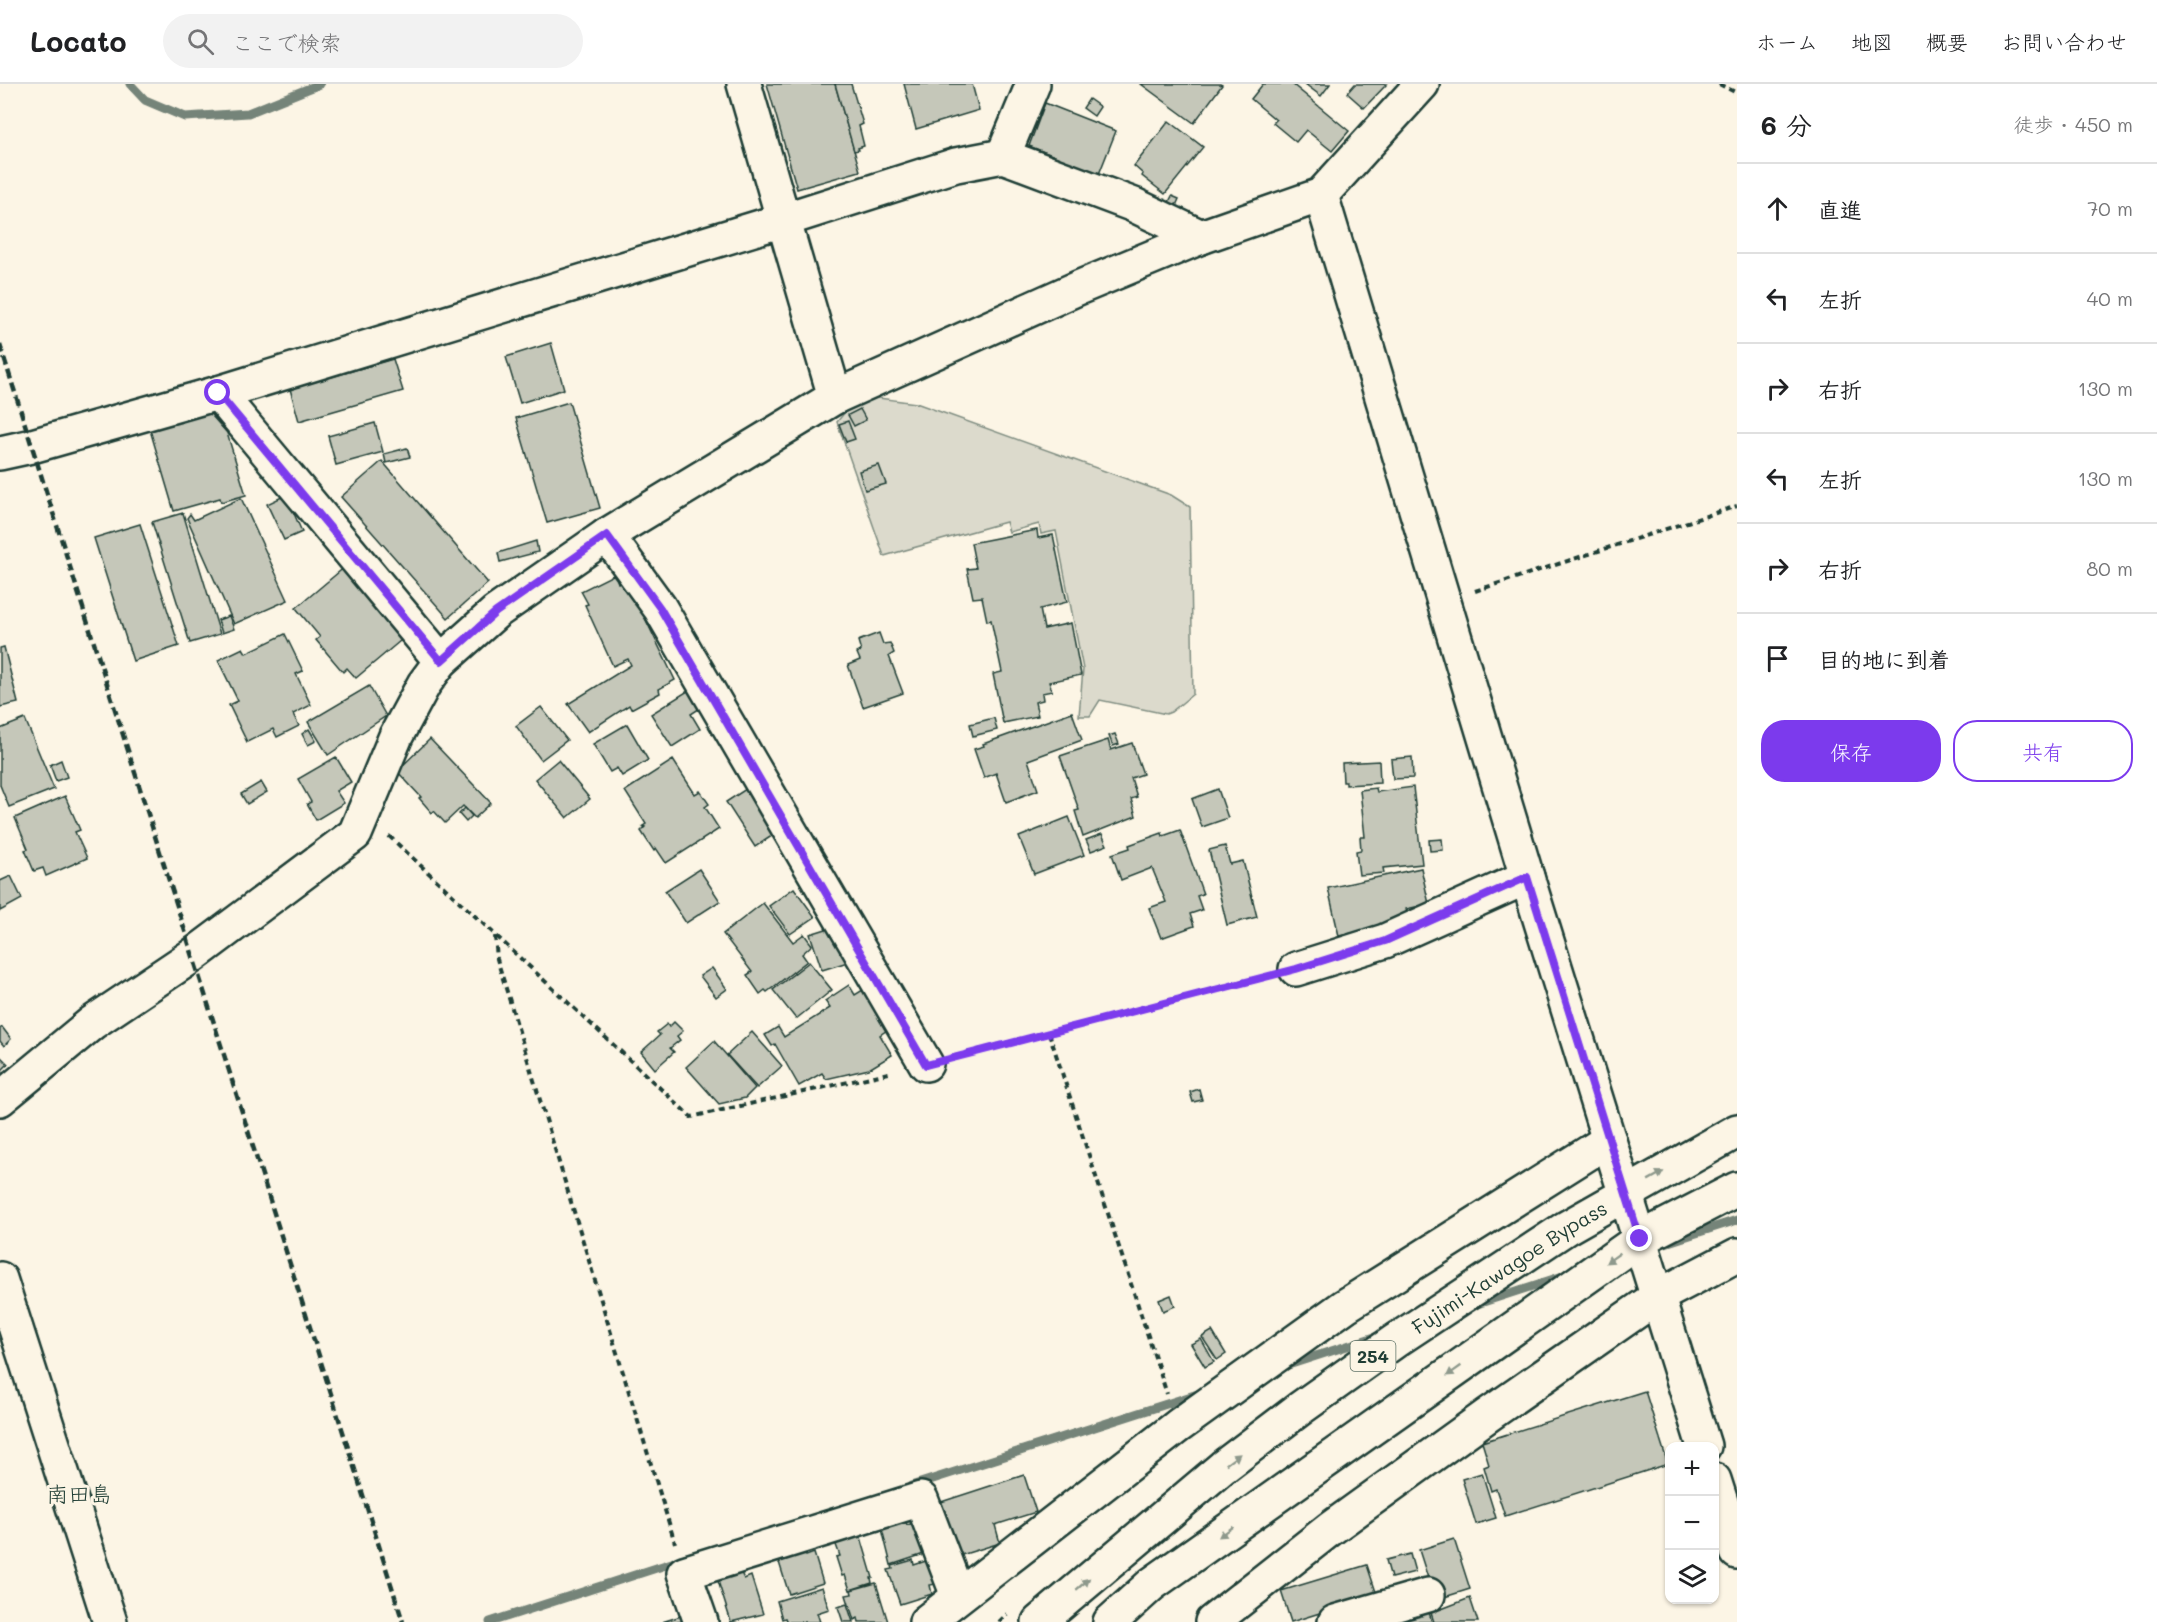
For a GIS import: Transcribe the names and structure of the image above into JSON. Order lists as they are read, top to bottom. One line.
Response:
{"streets":{"main road":["Fujimi-Kawagoe Bypass","254"]},"districts":["南田島"],"page":{"header":"Locato","search":"ここで検索","nav":["ホーム","地図","概要","お問い合わせ"],"heading":["6 分","徒歩 · 450 m"],"list":[["直進","70 m"],["左折","40 m"],["右折","130 m"],["左折","130 m"],["右折","80 m"],"目的地に到着"],"buttons":["保存","共有"],"map_buttons":["+","−"]}}
